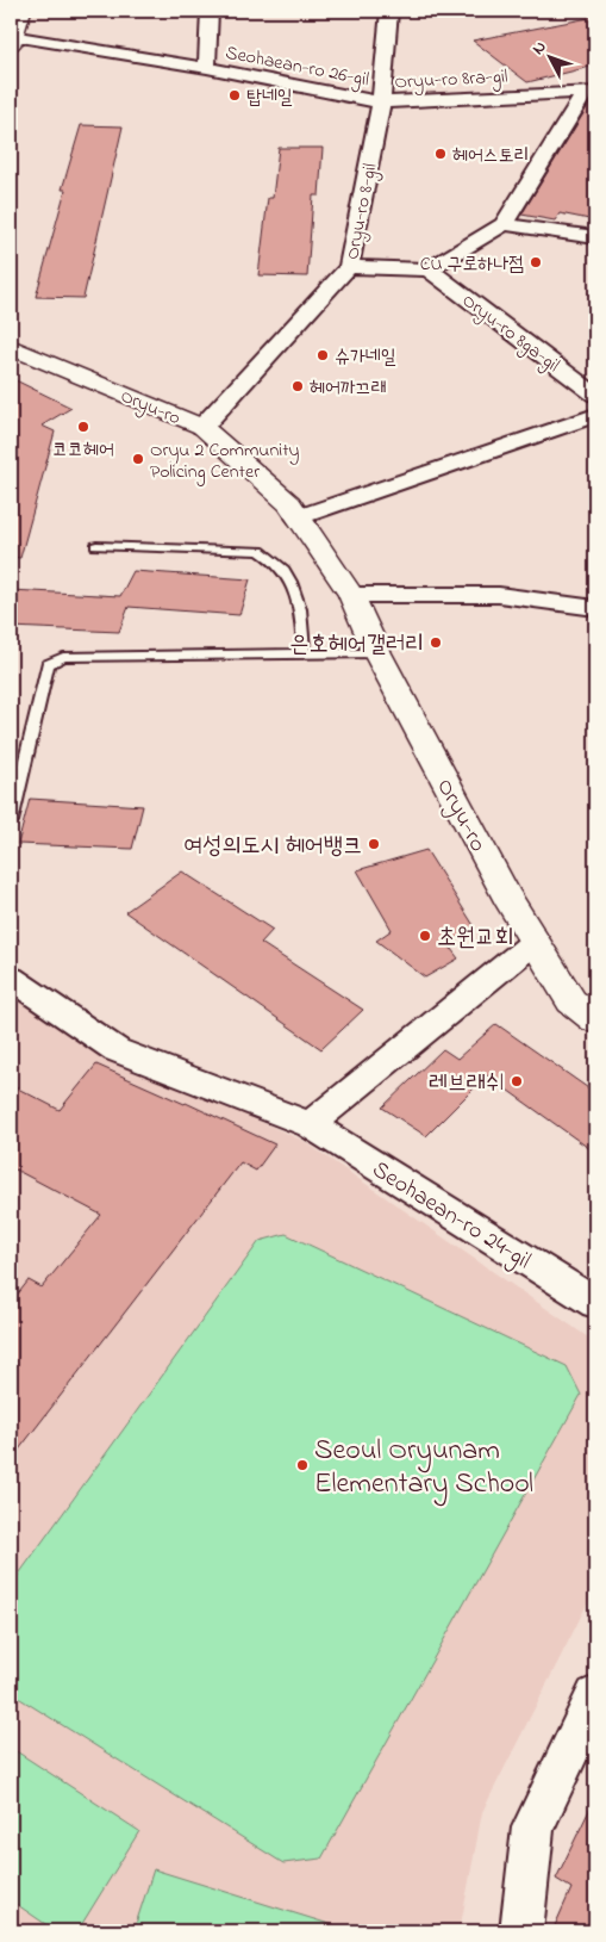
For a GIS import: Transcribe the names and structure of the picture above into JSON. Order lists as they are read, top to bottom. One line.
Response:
{"streets":{"main road":["Oryu-ro"],"street":["Seohaean-ro 26-gil","Oryu-ro 8ra-gil","Oryu-ro 8-gil","Oryu-ro 8ga-gil","Seohaean-ro 24-gil"]},"crossings":[["Seohaean-ro 26-gil","Oryu-ro 8ra-gil"],["Seohaean-ro 26-gil","Oryu-ro 8-gil"],["Oryu-ro 8ra-gil","Oryu-ro 8-gil"],["Oryu-ro 8-gil","Oryu-ro"]],"places":["탑네일","헤어스토리","CU 구로하나점","슈가네일","헤어까끄래","코코헤어","Oryu 2 Community Policing Center","은호헤어갤러리","여성의도시 헤어뱅크","초원교회","레브래쉬","Seoul Oryunam Elementary School"],"north":"top left"}
